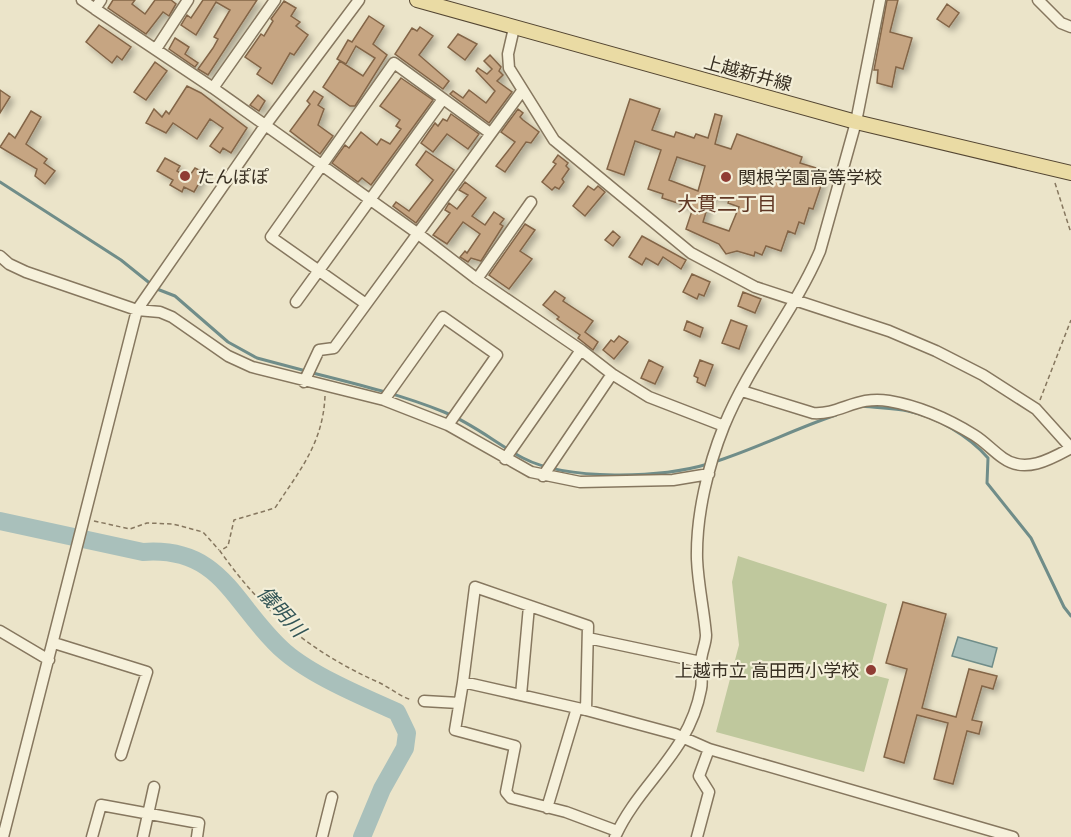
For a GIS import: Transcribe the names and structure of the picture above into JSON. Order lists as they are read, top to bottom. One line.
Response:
{"streets":{"main road":["上越新井線"]},"districts":["大貫二丁目"],"water":["儀明川"],"places":["たんぽぽ","関根学園高等学校","上越市立 高田西小学校"]}
